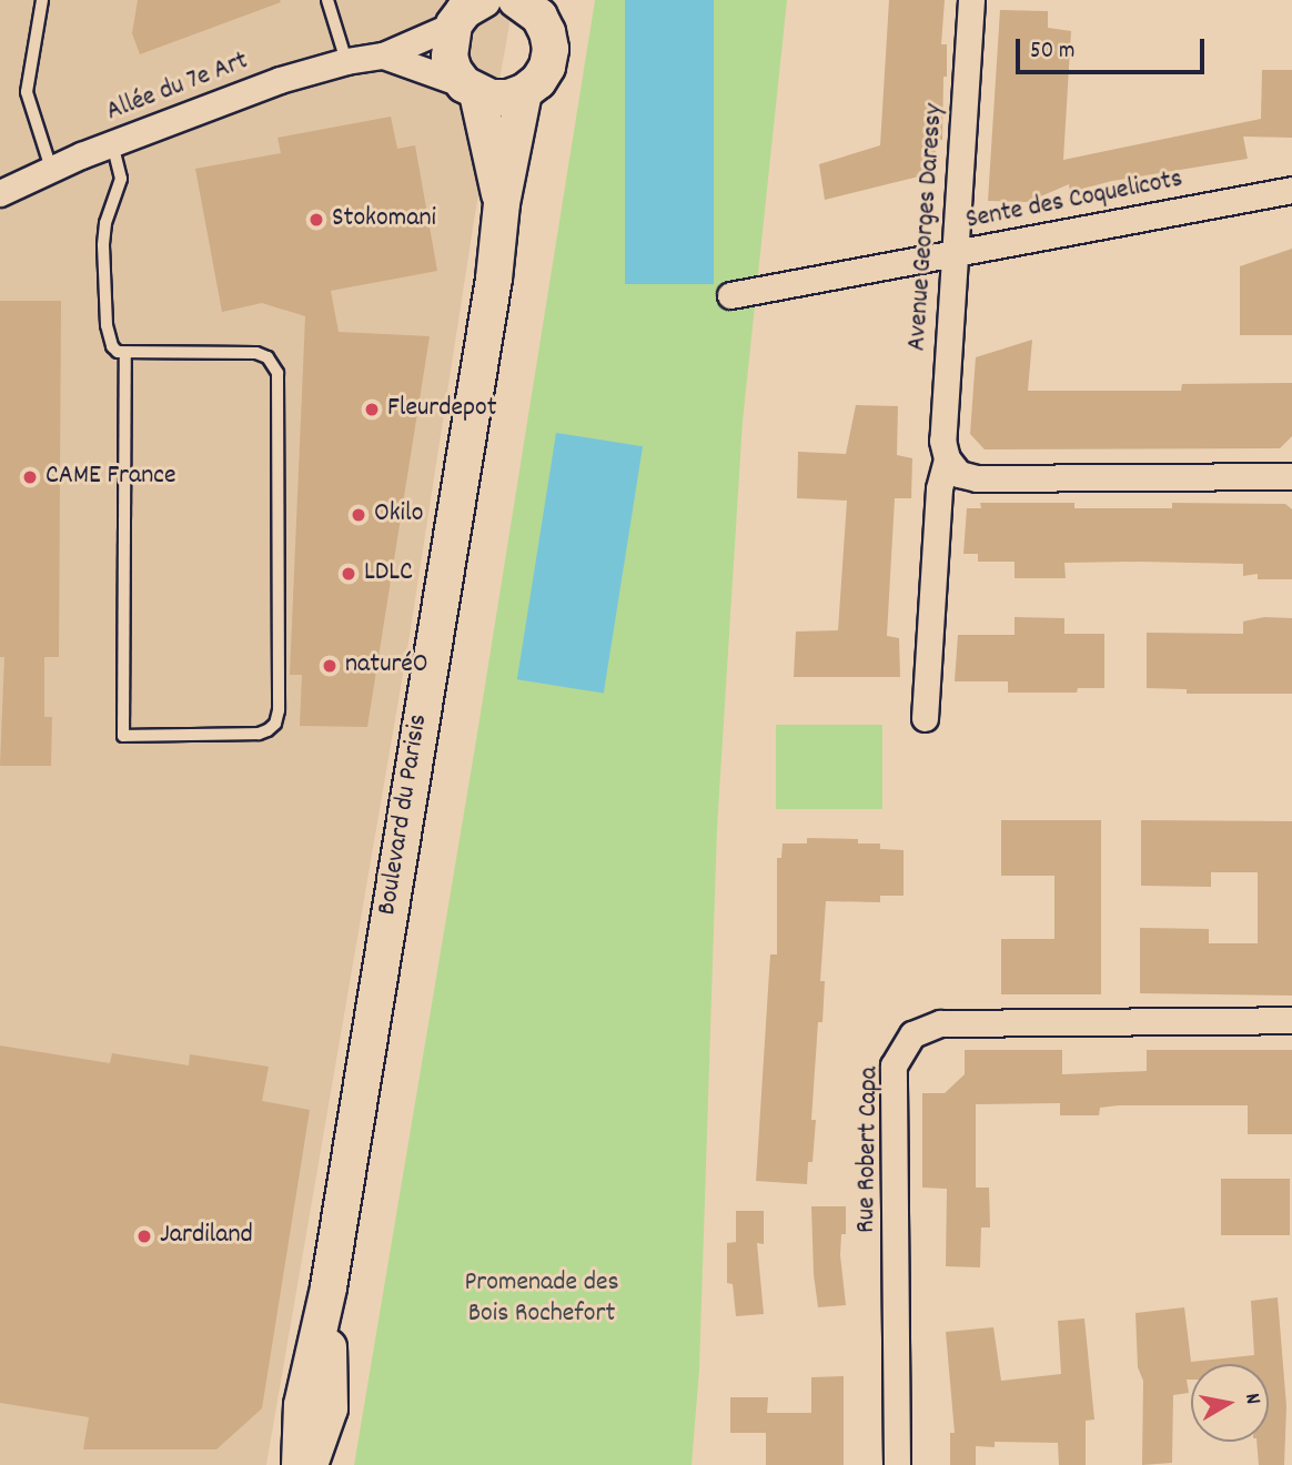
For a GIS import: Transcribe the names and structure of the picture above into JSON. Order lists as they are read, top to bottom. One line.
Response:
{"streets":{"street":["Allée du 7e Art","Sente des Coquelicots","Avenue Georges Daressy","Boulevard du Parisis","Rue Robert Capa"]},"crossings":[["Allée du 7e Art","Boulevard du Parisis"],["Sente des Coquelicots","Avenue Georges Daressy"]],"parks":["Promenade des Bois Rochefort"],"places":["Stokomani","Fleurdepot","CAME France","Okilo","LDLC","naturéO","Jardiland"],"scale_bar":"50 m","north":"right"}
